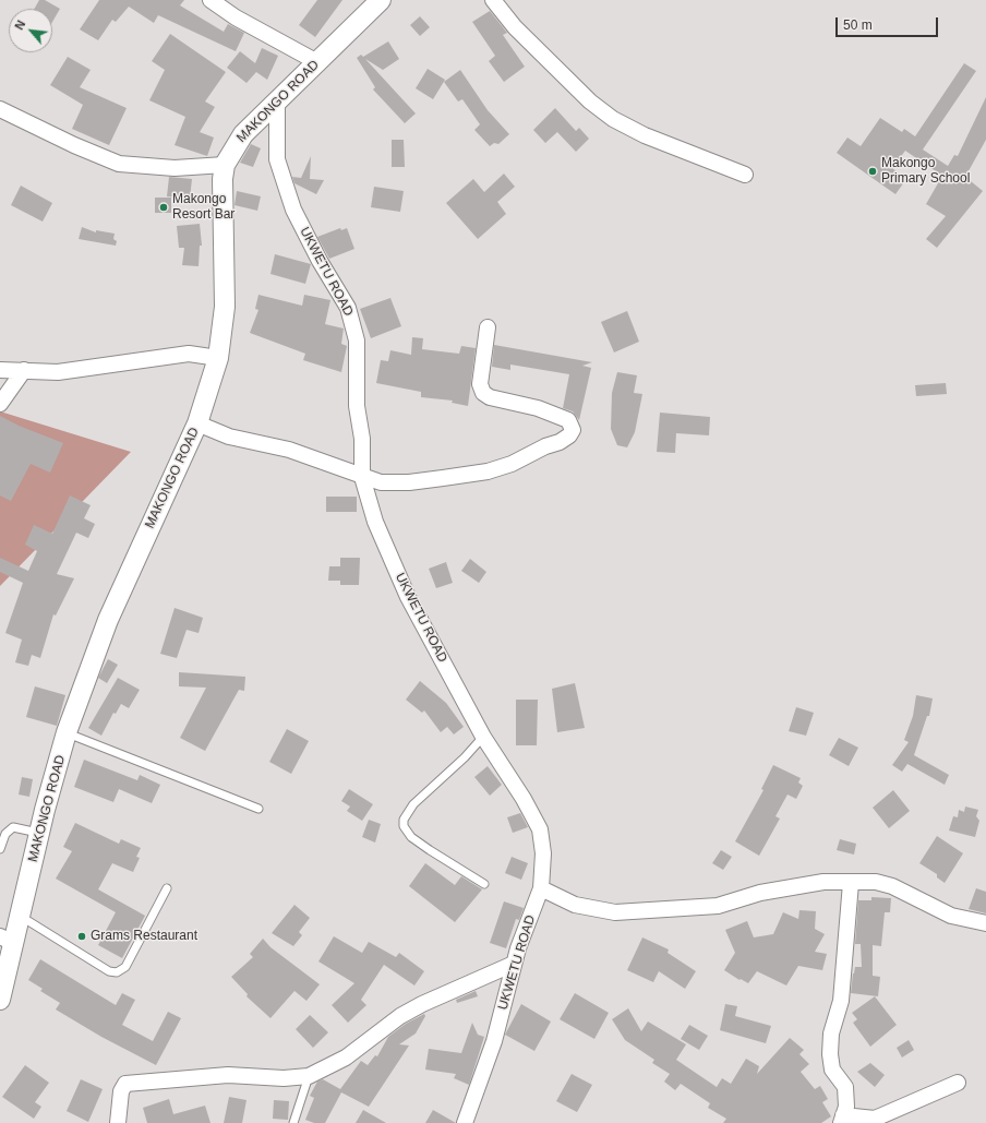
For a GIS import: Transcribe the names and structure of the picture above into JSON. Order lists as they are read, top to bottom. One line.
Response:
{"streets":{"street":["MAKONGO ROAD","UKWETU ROAD"]},"crossings":[["MAKONGO ROAD","UKWETU ROAD"]],"places":["Makongo Primary School","Makongo Resort Bar","Grams Restaurant"],"scale_bar":"50 m","north":"top left"}
